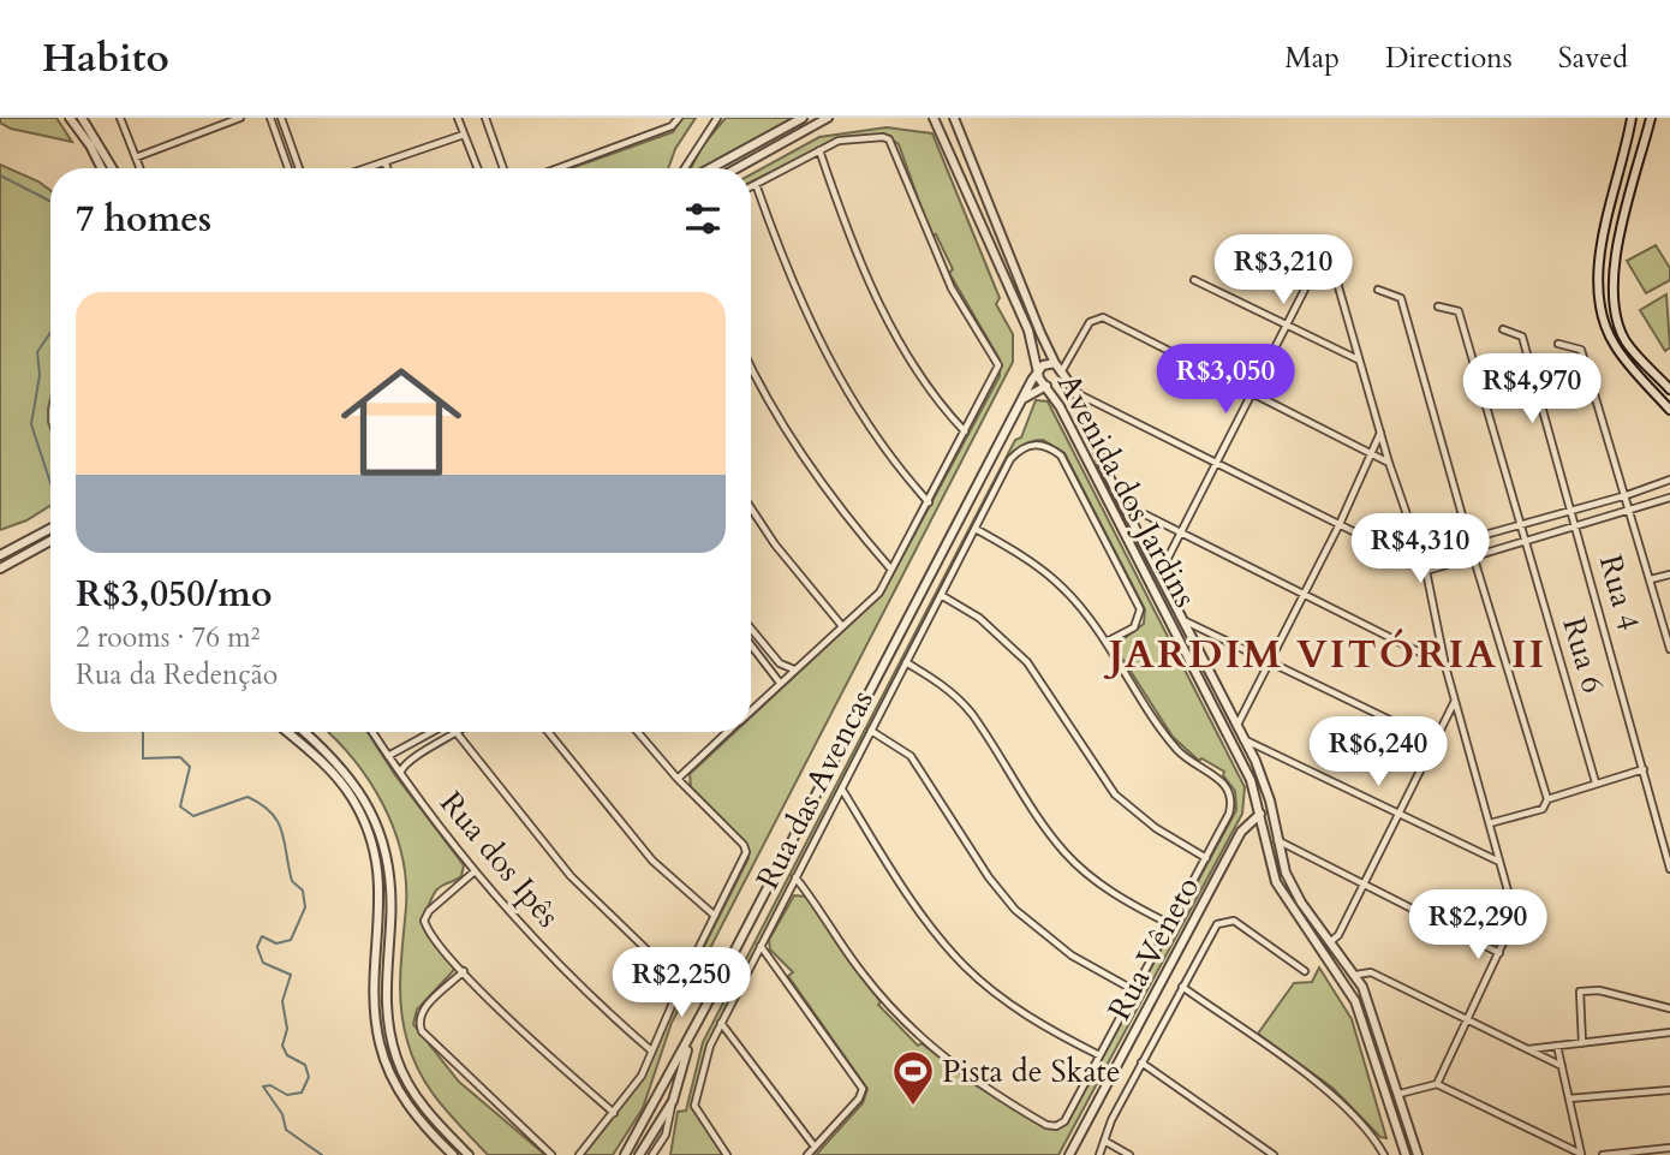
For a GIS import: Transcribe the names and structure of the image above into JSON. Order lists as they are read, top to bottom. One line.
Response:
{"streets":{"street":["Avenida dos Jardins","Rua 4","Rua 6","Rua das Avencas","Rua dos Ipês","Rua Vêneto"]},"crossings":[["Avenida dos Jardins","Rua das Avencas"],["Avenida dos Jardins","Rua Vêneto"]],"districts":["JARDIM VITÓRIA II"],"places":{"sports":["Pista de Skate"]},"page":{"header":"Habito","nav":["Map","Directions","Saved"],"heading":"7 homes","price":["R$3,210","R$3,050","R$4,970","R$4,310","R$6,240","R$2,290","R$2,250"],"list":[{"name":"R$3,050/mo","note":"2 rooms · 76 m² · Rua da Redenção"}]}}
